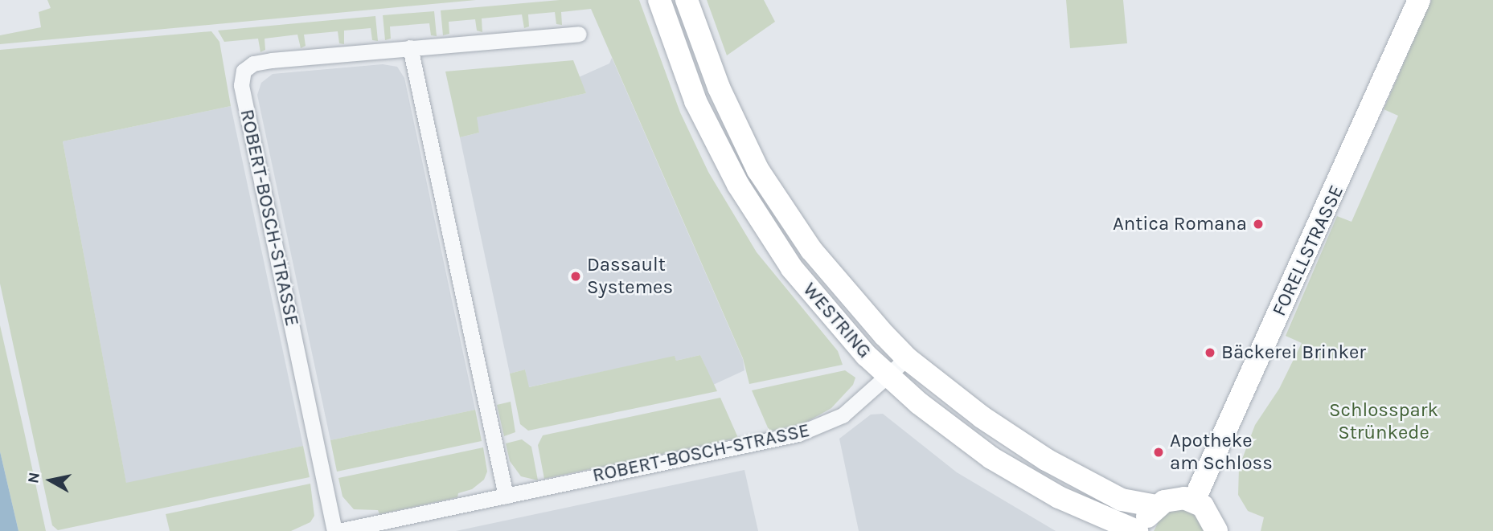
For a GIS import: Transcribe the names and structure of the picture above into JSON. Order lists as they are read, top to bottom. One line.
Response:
{"streets":{"main road":["FORELLSTRASSE","WESTRING"],"street":["ROBERT-BOSCH-STRASSE"]},"crossings":[["ROBERT-BOSCH-STRASSE","WESTRING"]],"parks":["Schlosspark Strünkede"],"places":["Antica Romana","Dassault Systemes","Bäckerei Brinker","Apotheke am Schloss"],"north":"left"}
